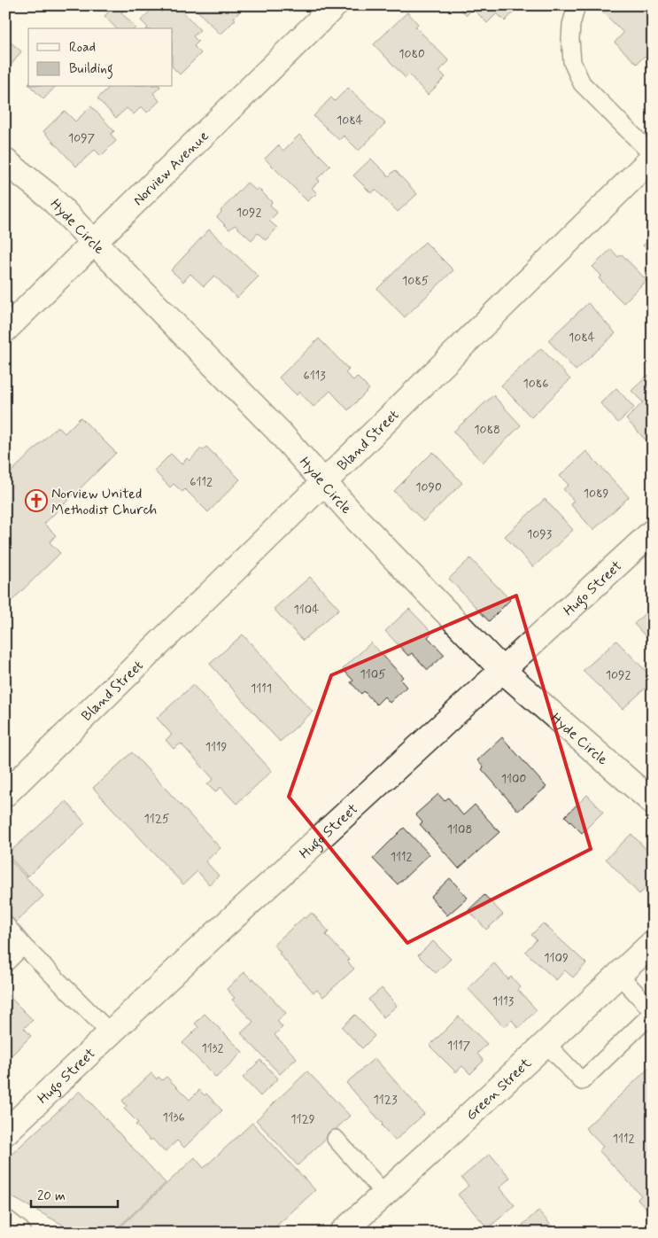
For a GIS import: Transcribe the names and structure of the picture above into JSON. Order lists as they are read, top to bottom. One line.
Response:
{"streets":{"street":["Norview Avenue","Hyde Circle","Bland Street","Hugo Street","Green Street"]},"crossings":[["Norview Avenue","Hyde Circle"],["Hyde Circle","Bland Street"],["Hyde Circle","Hugo Street"]],"places":{"church":["Norview United Methodist Church"]},"house_numbers":["1080","1084","1097","1092","1085","1084","6113","1086","1088","6112","1090","1089","1093","1104","1105","1092","1111","1119","1100","1125","1108","1112","1109","1113","1117","1132","1123","1136","1129","1112"],"legend":["Road","Building"],"scale_bar":"20 m"}
